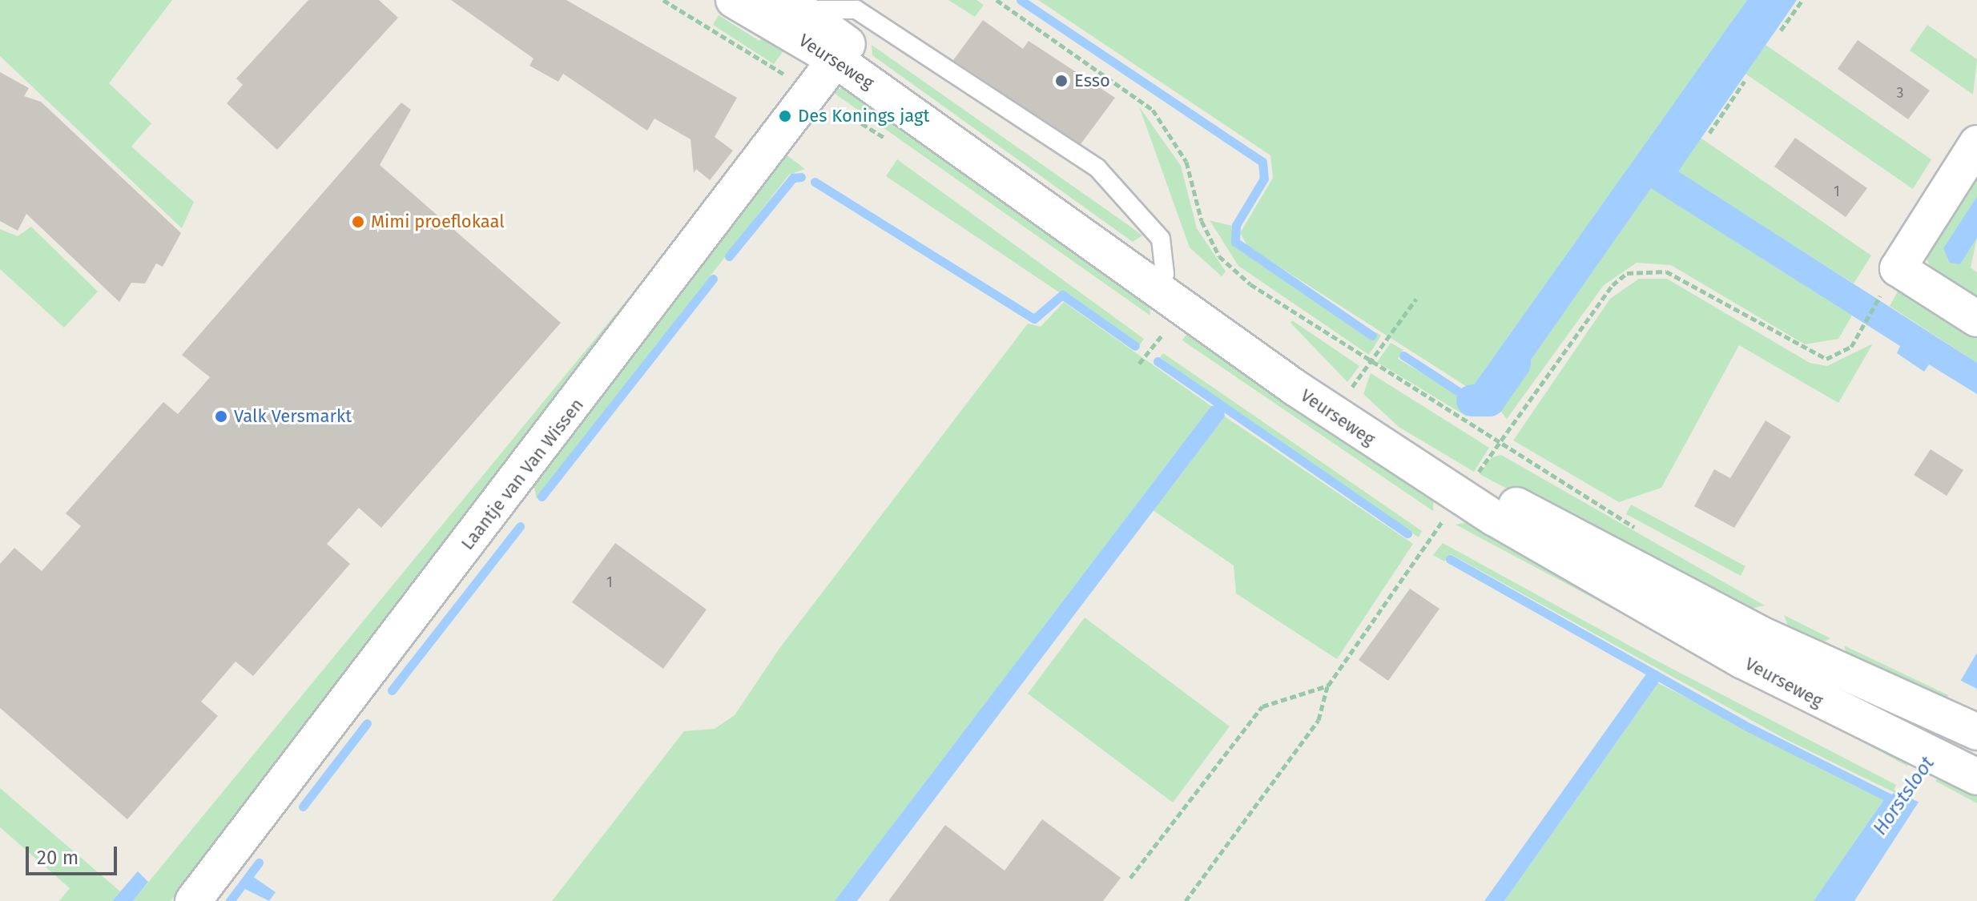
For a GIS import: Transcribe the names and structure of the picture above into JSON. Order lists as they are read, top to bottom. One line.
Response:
{"streets":{"main road":["Veurseweg","Laantje van Van Wissen"]},"crossings":[["Veurseweg","Laantje van Van Wissen"]],"water":["Horstsloot"],"places":["Esso","Des Konings jagt","Mimi proeflokaal","Valk Versmarkt"],"house_numbers":["3","1","1"],"scale_bar":"20 m"}
